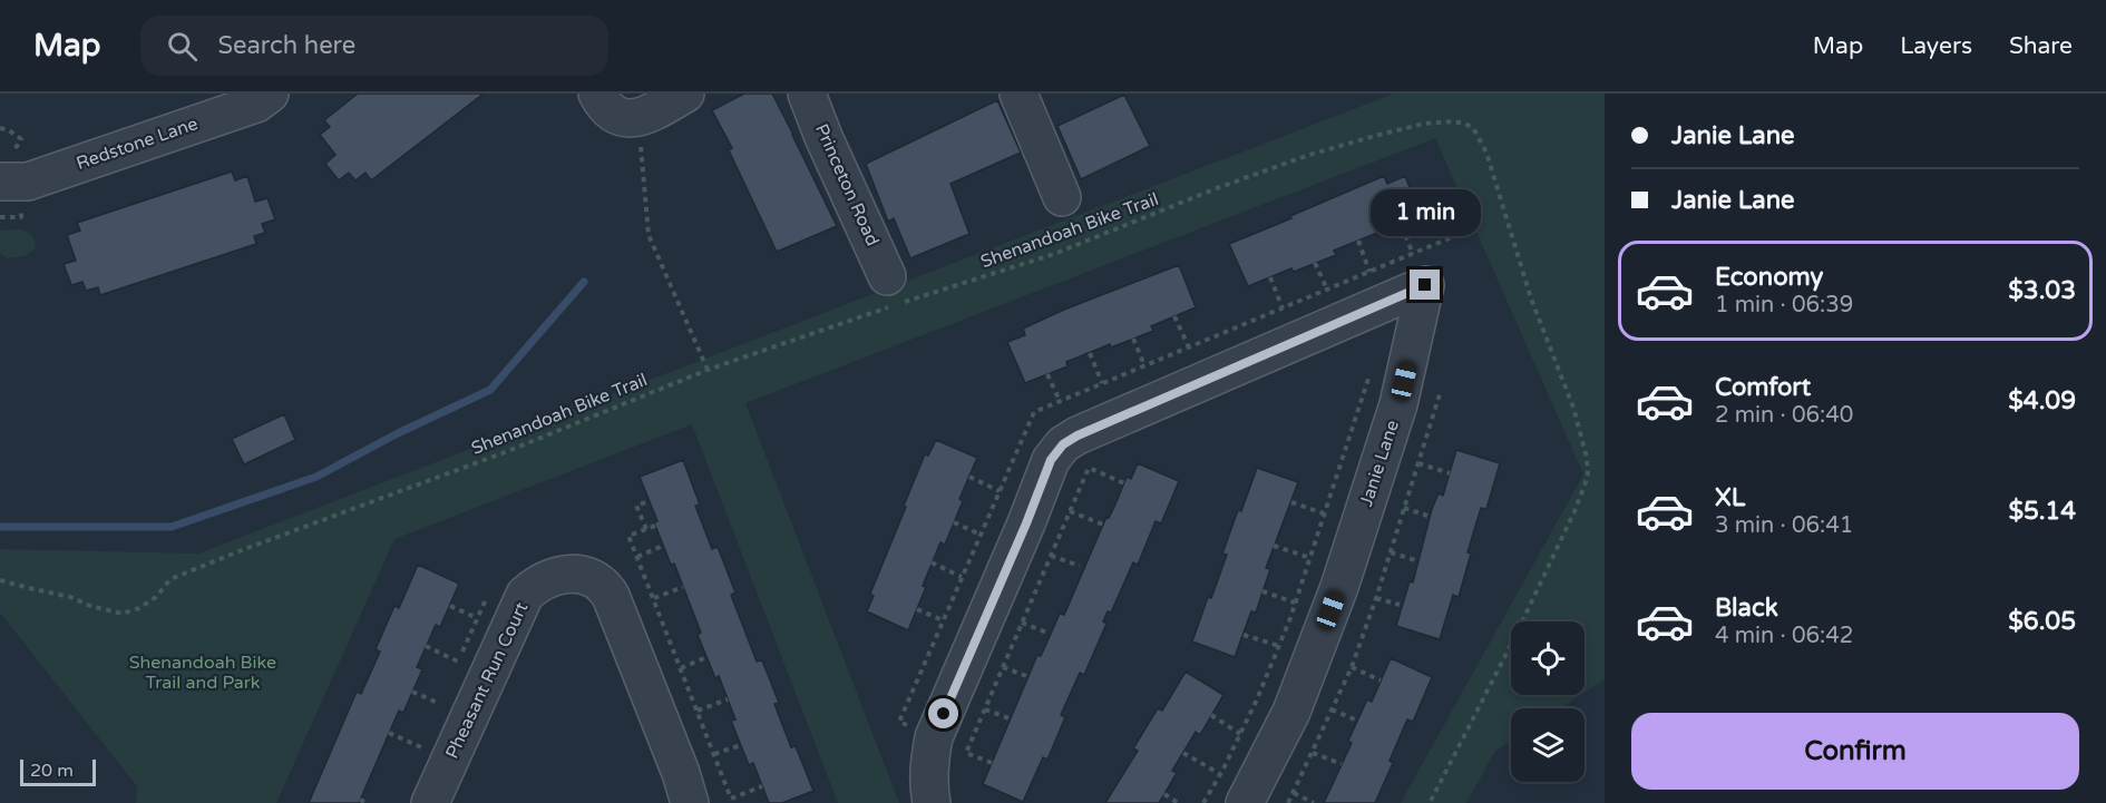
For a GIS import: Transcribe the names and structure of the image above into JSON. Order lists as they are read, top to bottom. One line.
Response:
{"streets":{"street":["Redstone Lane","Princeton Road","Janie Lane","Pheasant Run Court"],"path":["Shenandoah Bike Trail"]},"parks":["Shenandoah Bike Trail and Park"],"scale_bar":"20 m","page":{"header":"Map","search":"Search here","nav":["Map","Layers","Share"],"banner":["Janie Lane","Janie Lane"],"bubble":"1 min","list":[{"name":"Economy","note":"1 min · 06:39","value":"$3.03"},{"name":"Comfort","note":"2 min · 06:40","value":"$4.09"},{"name":"XL","note":"3 min · 06:41","value":"$5.14"},{"name":"Black","note":"4 min · 06:42","value":"$6.05"}],"buttons":"Confirm","scale":"20 m"}}
